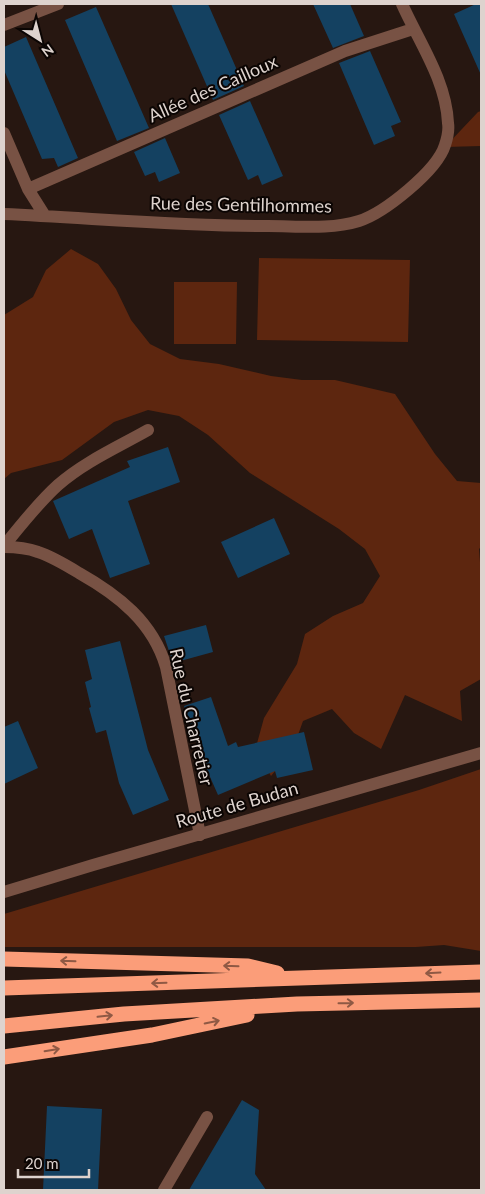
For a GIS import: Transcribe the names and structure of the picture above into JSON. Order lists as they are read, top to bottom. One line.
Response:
{"streets":{"street":["Allée des Cailloux","Rue des Gentilhommes","Rue du Charretier","Route de Budan"]},"crossings":[["Allée des Cailloux","Rue des Gentilhommes"],["Rue du Charretier","Route de Budan"]],"scale_bar":"20 m","north":"bottom right"}
